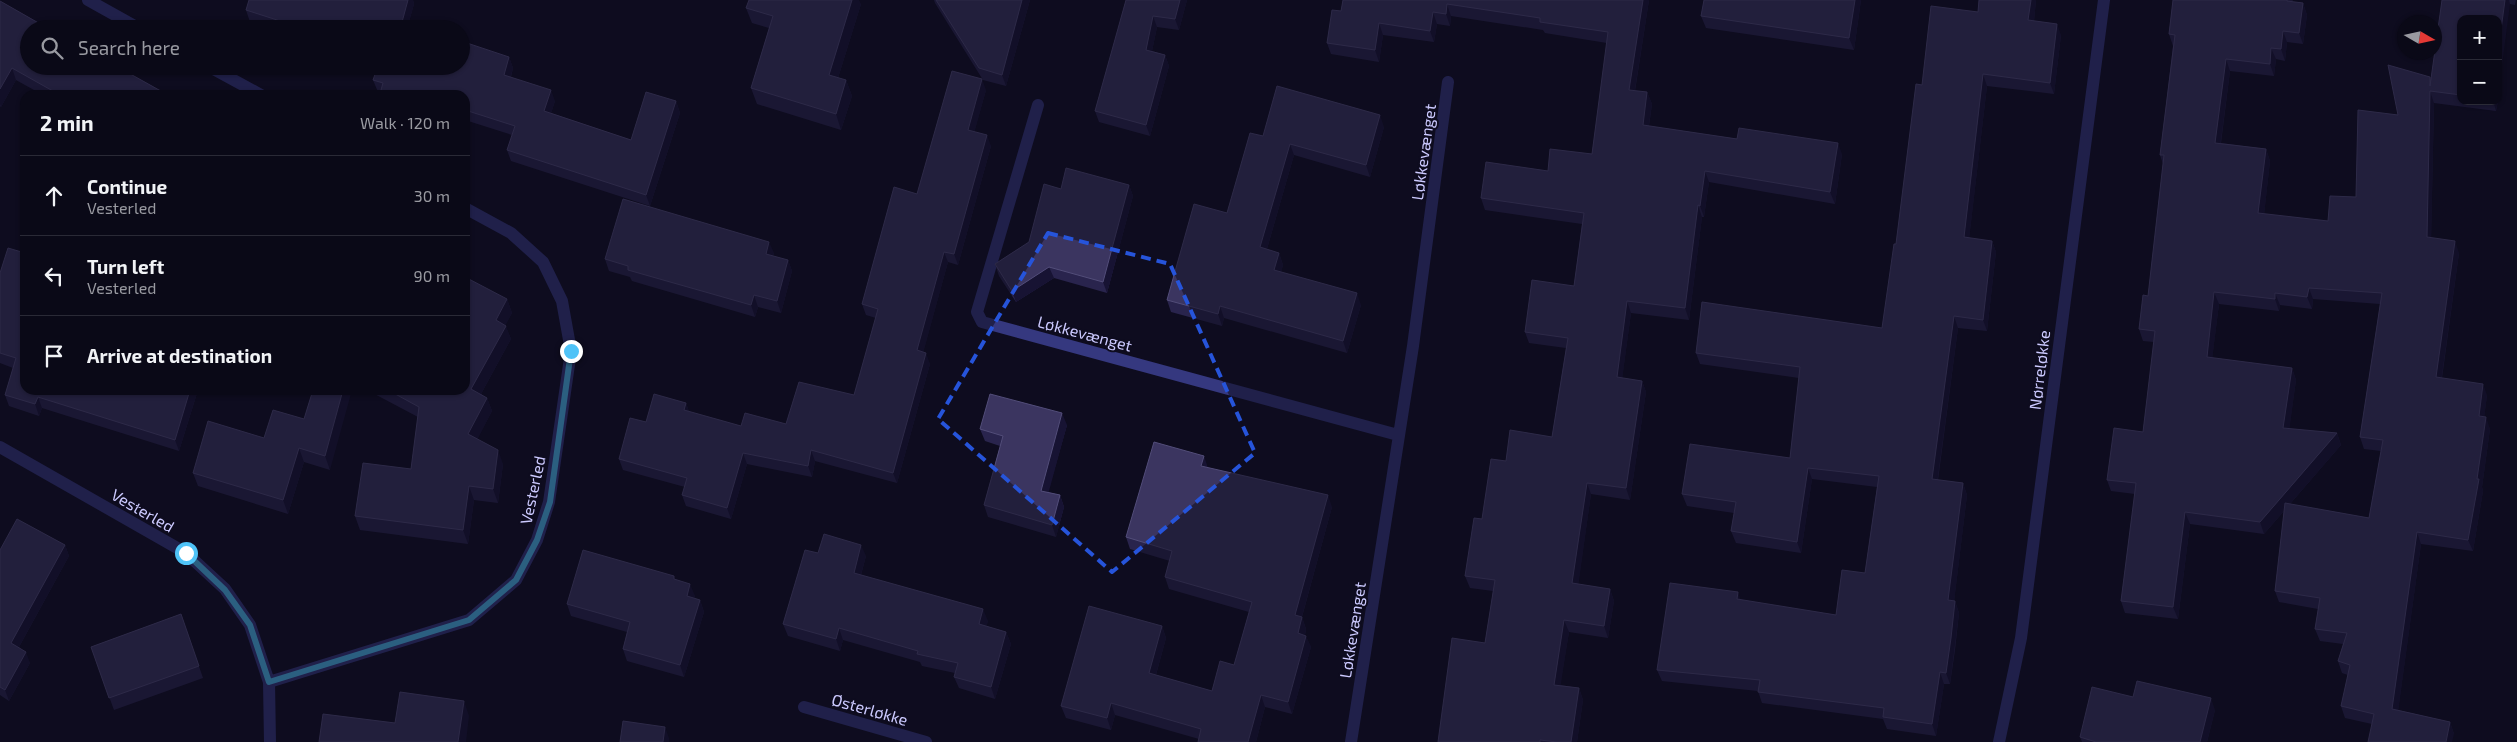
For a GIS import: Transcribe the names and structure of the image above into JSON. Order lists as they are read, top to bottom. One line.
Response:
{"streets":{"street":["Løkkevænget","Nørreløkke","Vesterled","Østerløkke"]},"north":"right","page":{"map_buttons":["+","−"],"search":"Search here","heading":["2 min","Walk · 120 m"],"list":[["Continue","Vesterled","30 m"],["Turn left","Vesterled","90 m"],"Arrive at destination"]}}
